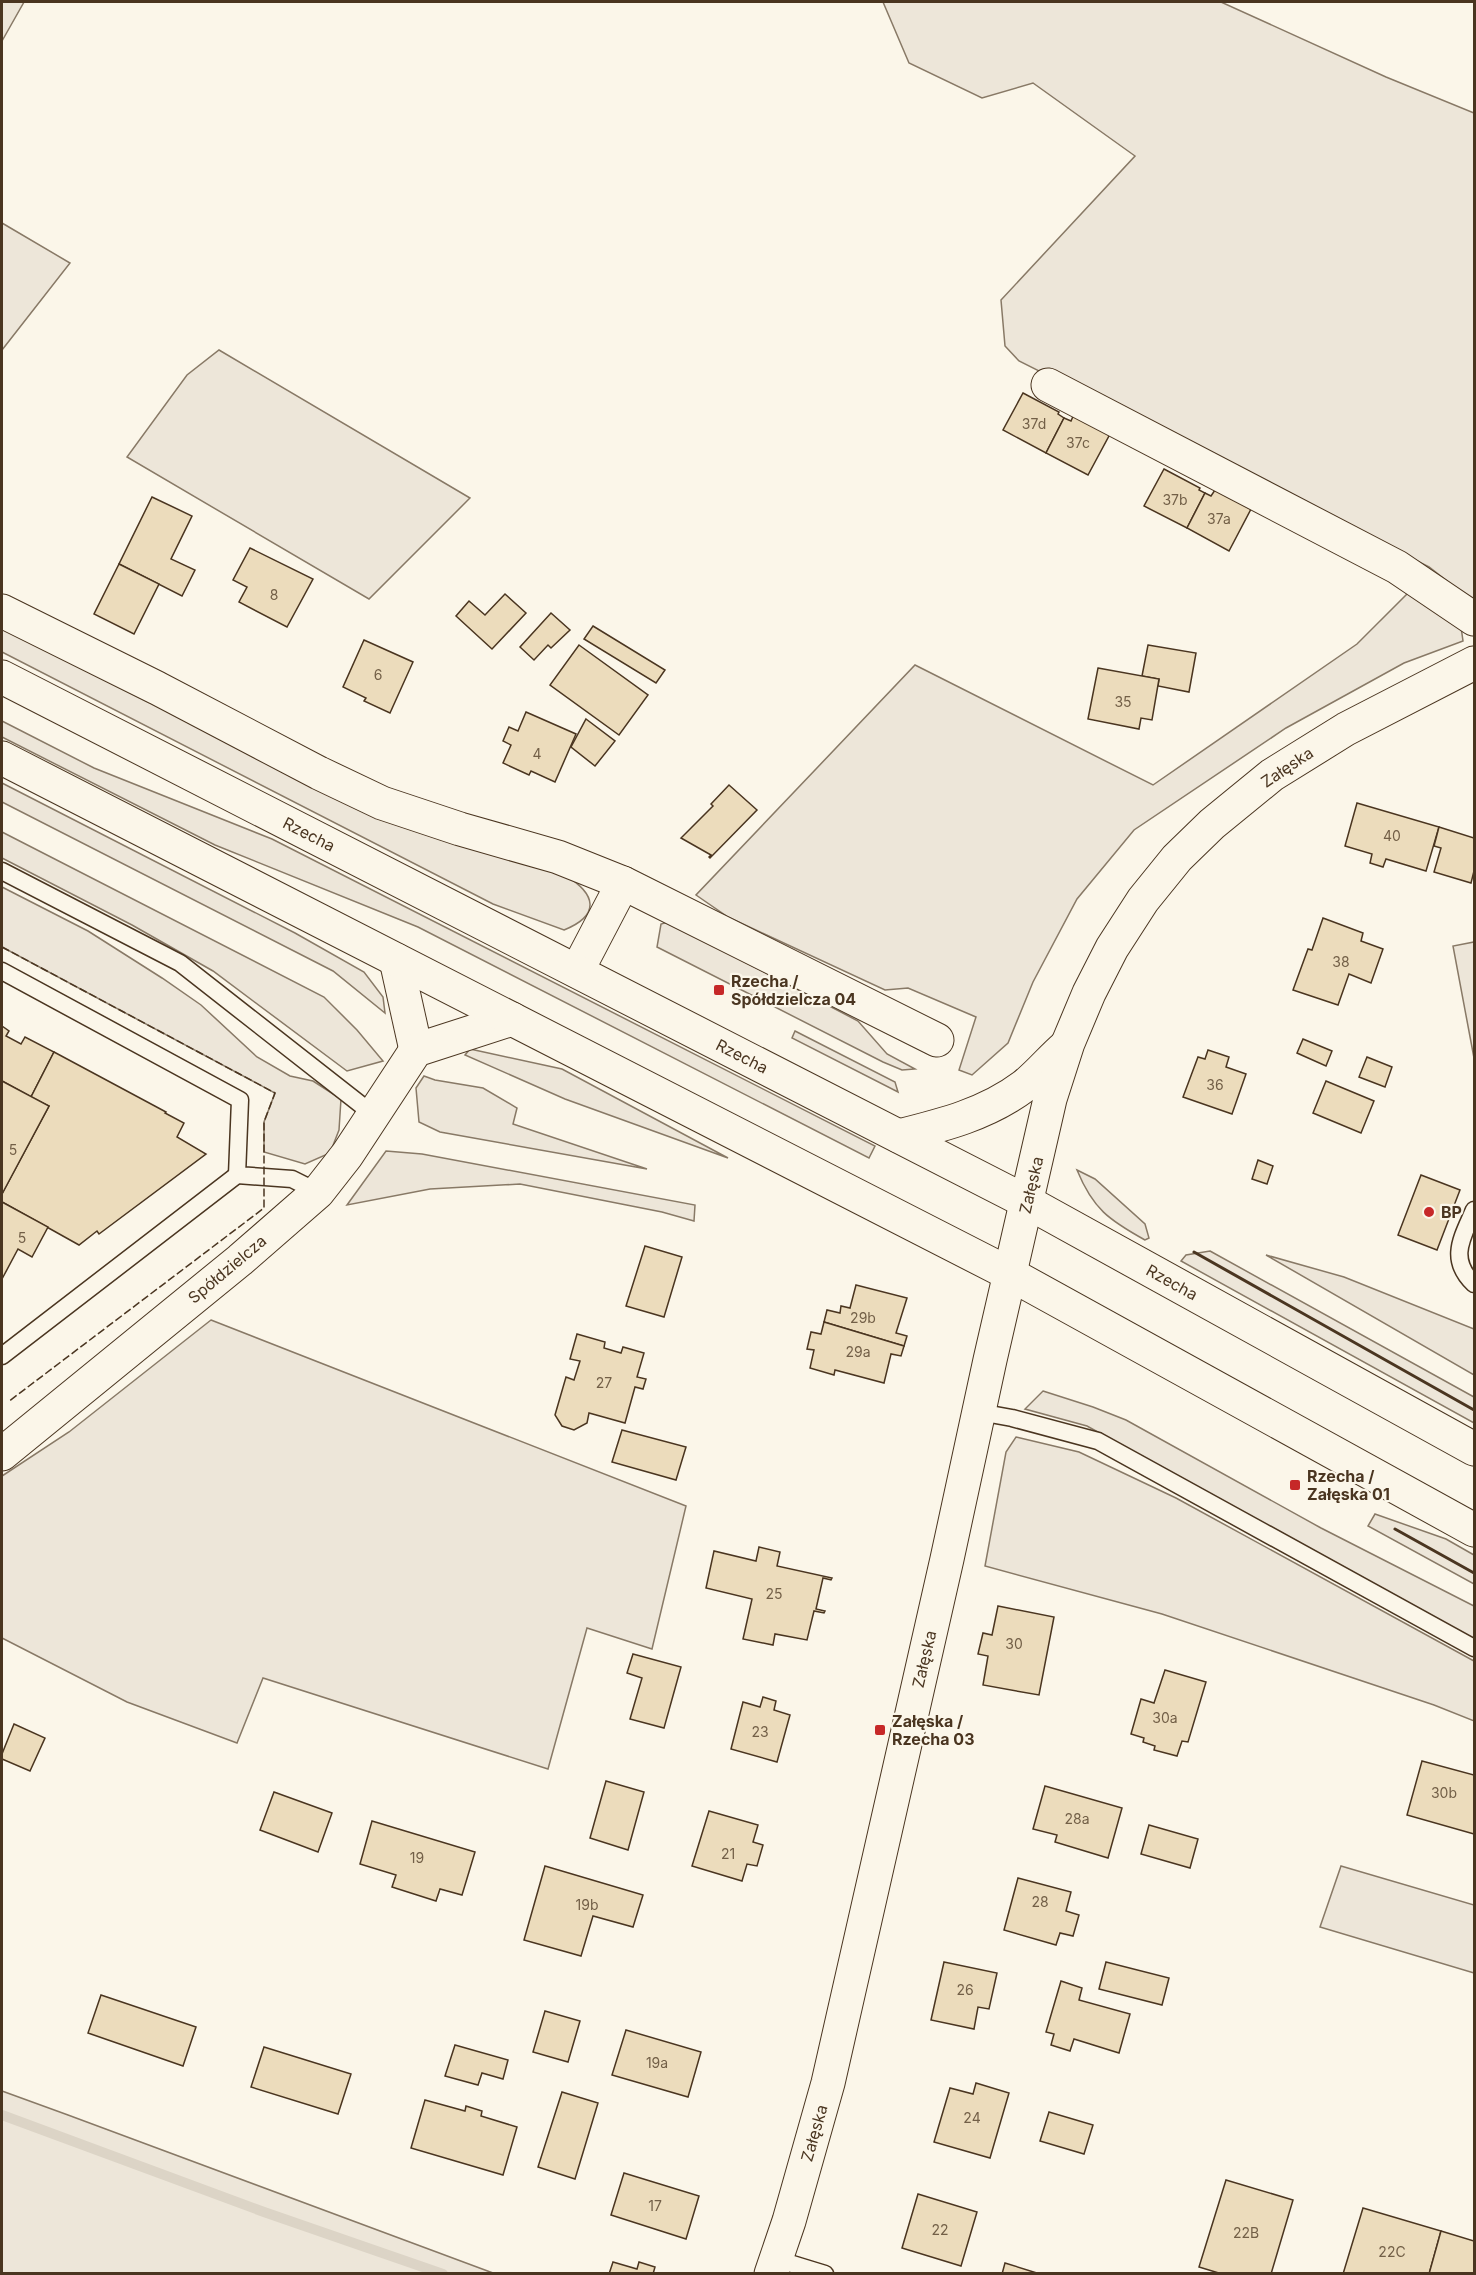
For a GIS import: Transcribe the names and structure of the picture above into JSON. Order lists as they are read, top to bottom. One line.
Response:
{"streets":{"street":["Załęska","Rzecha","Spółdzielcza"]},"crossings":[["Załęska","Rzecha"]],"places":{"transit":["Rzecha / Spółdzielcza 04","Rzecha / Załęska 01","Załęska / Rzecha 03"],"other":["BP"]},"house_numbers":["37d","37c","37b","37a","8","6","35","4","40","38","36","5","5","29b","29a","27","25","30","30a","23","30b","28a","21","19","28","19b","26","19a","24","17","22","22B","22C"]}
